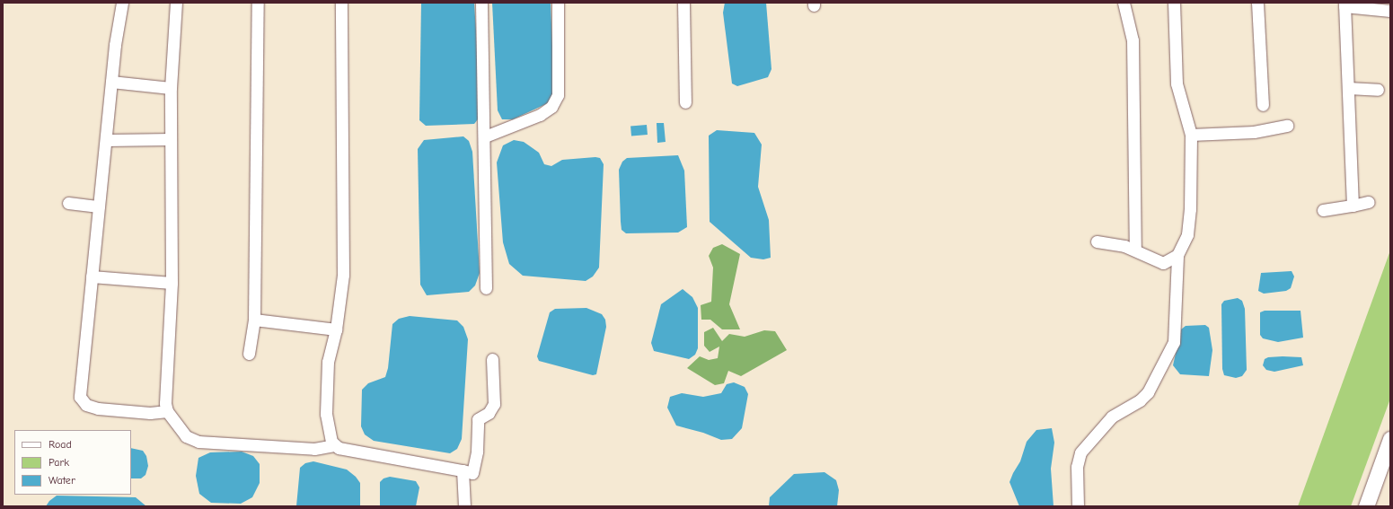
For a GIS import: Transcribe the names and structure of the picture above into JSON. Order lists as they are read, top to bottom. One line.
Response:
{"legend":["Road","Park","Water"]}
